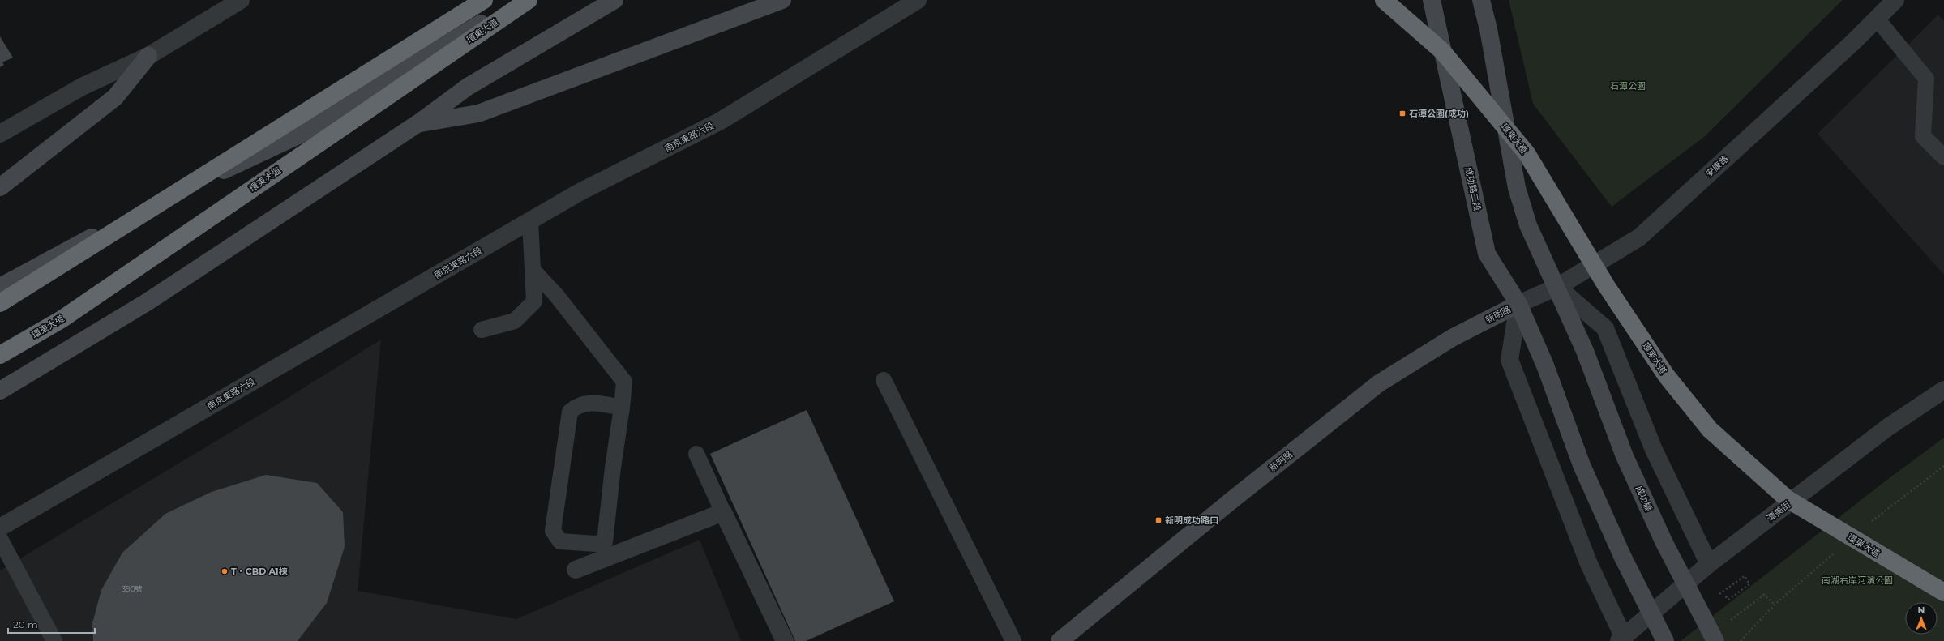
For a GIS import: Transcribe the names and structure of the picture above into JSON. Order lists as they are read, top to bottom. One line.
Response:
{"streets":{"highway":["環東大道"],"main road":["成功路二段","新明路","成功橋"],"street":["南京東路六段","安康路","潭美街"]},"crossings":[["安康路","成功路二段"],["安康路","新明路"],["安康路","成功橋"],["成功路二段","新明路"]],"parks":["石潭公園","南湖右岸河濱公園"],"places":{"transit":["石潭公園(成功)","新明成功路口"],"other":["T．CBD A1棟"]},"house_numbers":["390號"],"scale_bar":"20 m","north":"top"}
